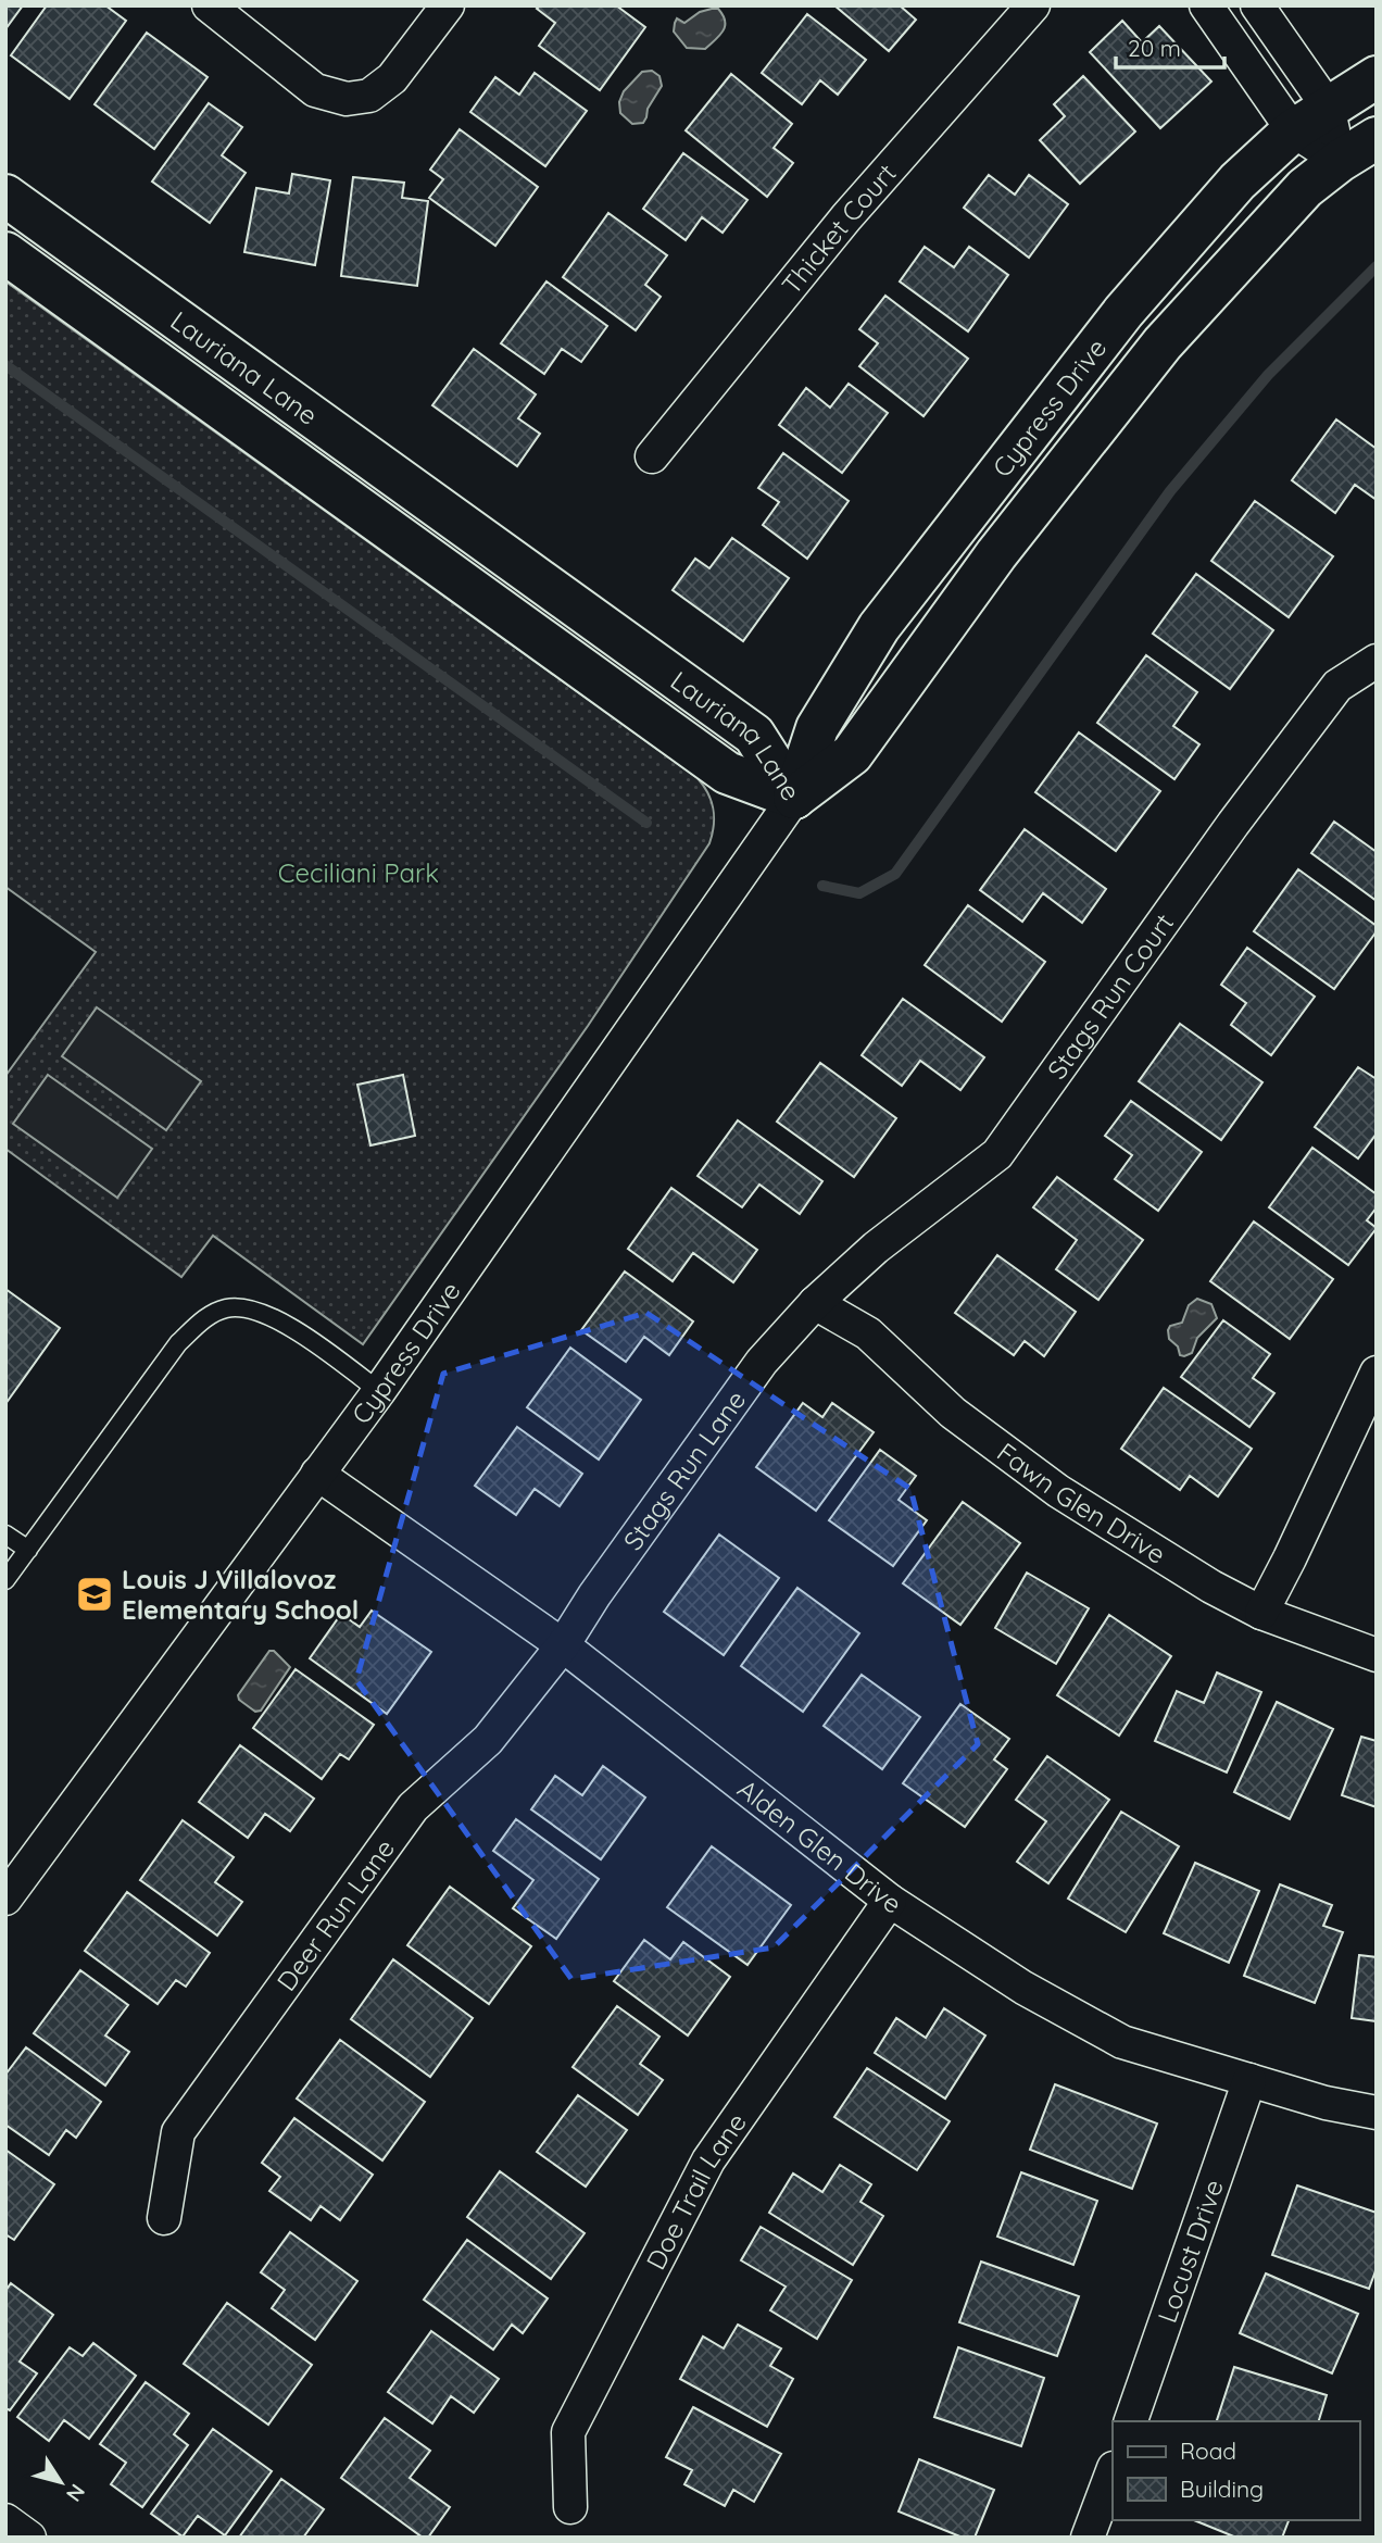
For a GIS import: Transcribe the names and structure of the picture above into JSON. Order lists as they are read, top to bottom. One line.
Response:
{"streets":{"street":["Thicket Court","Lauriana Lane","Cypress Drive","Stags Run Court","Stags Run Lane","Fawn Glen Drive","Alden Glen Drive","Deer Run Lane","Doe Trail Lane","Locust Drive"]},"crossings":[["Lauriana Lane","Cypress Drive"],["Cypress Drive","Alden Glen Drive"],["Stags Run Court","Stags Run Lane"],["Stags Run Court","Fawn Glen Drive"],["Stags Run Lane","Fawn Glen Drive"],["Stags Run Lane","Alden Glen Drive"],["Stags Run Lane","Deer Run Lane"],["Alden Glen Drive","Deer Run Lane"],["Alden Glen Drive","Doe Trail Lane"],["Alden Glen Drive","Locust Drive"]],"parks":["Ceciliani Park"],"places":{"school or university":["Louis J Villalovoz Elementary School"]},"legend":["Road","Building"],"scale_bar":"20 m","north":"bottom right"}
